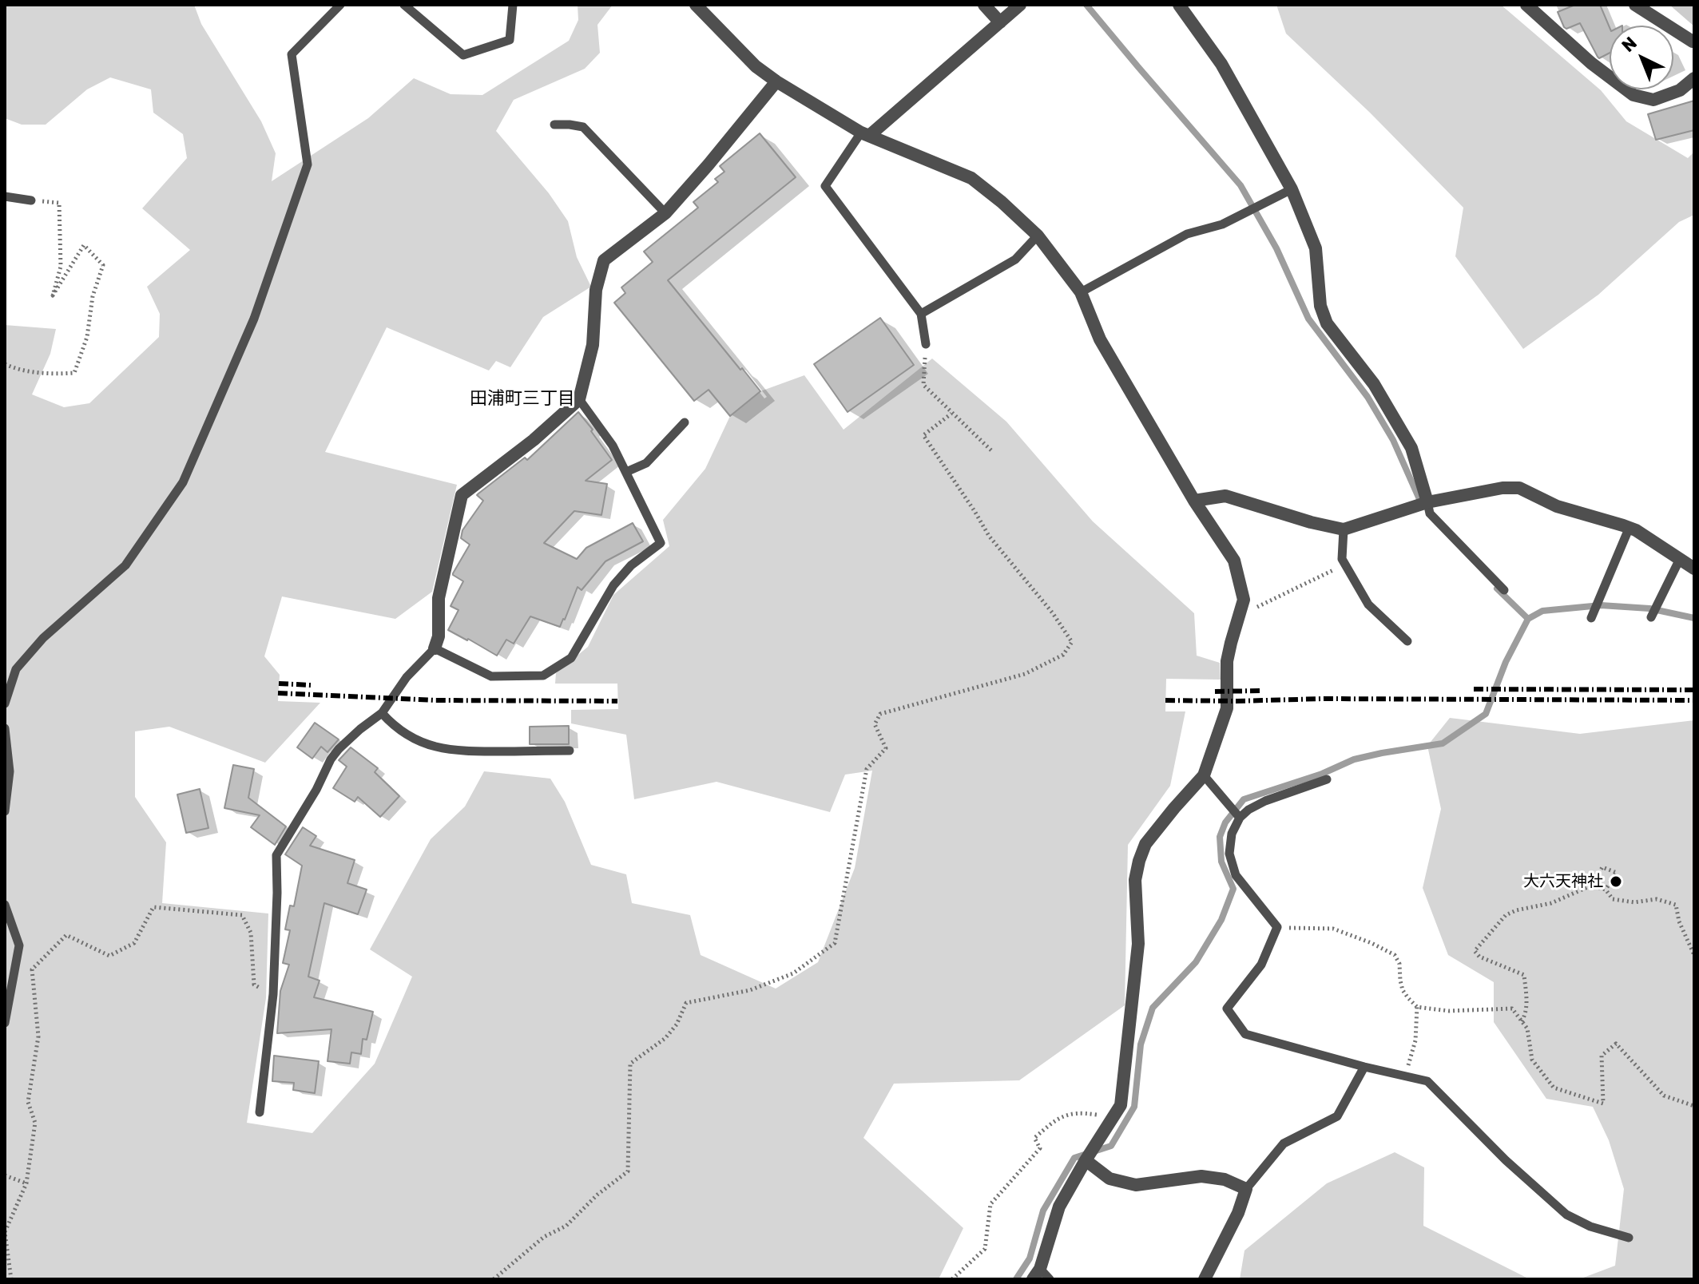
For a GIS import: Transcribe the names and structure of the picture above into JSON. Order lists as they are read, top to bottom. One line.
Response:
{"districts":["田浦町三丁目"],"places":["大六天神社"],"north":"top left"}
